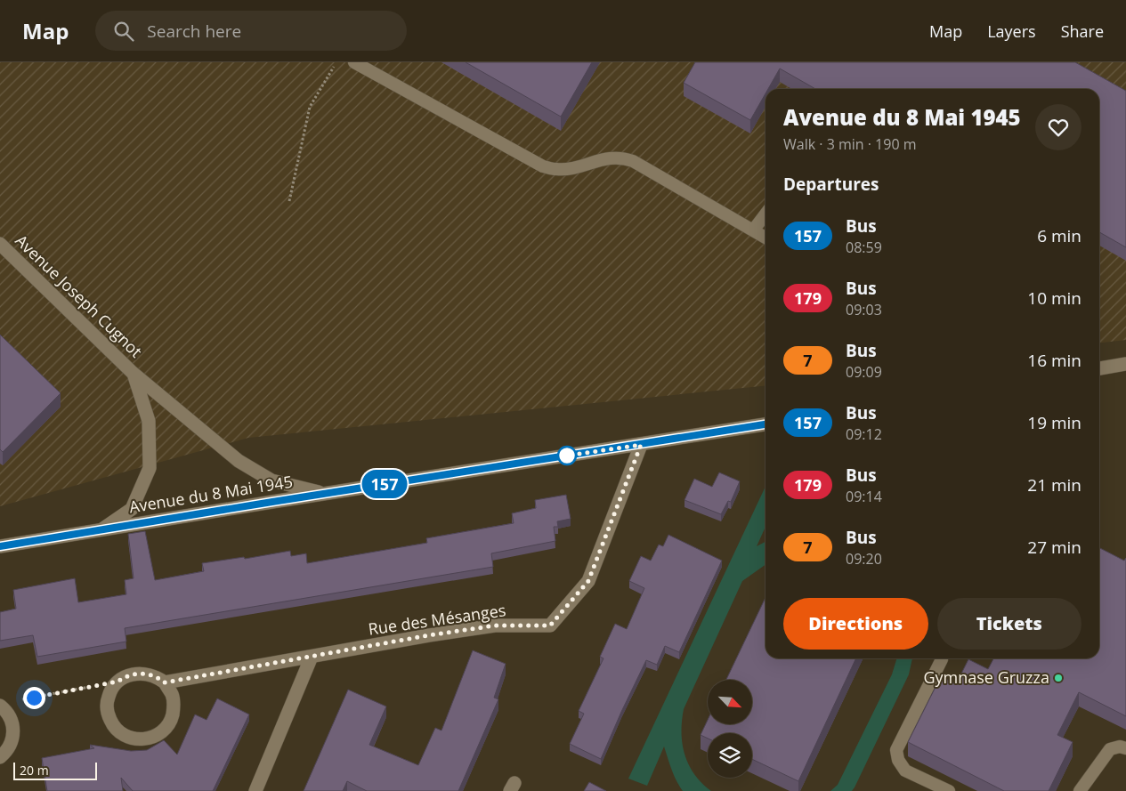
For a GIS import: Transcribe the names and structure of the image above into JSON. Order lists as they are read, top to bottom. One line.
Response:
{"streets":{"street":["Avenue Joseph Cugnot","Avenue du 8 Mai 1945","Rue des Mésanges"]},"crossings":[["Avenue Joseph Cugnot","Avenue du 8 Mai 1945"],["Avenue du 8 Mai 1945","Rue des Mésanges"]],"places":["Gymnase Gruzza"],"lines":["bus line 157"],"scale_bar":"20 m","north":"bottom right","page":{"header":"Map","search":"Search here","nav":["Map","Layers","Share"],"on_map":"157","heading":[["Avenue du 8 Mai 1945","Walk · 3 min · 190 m"],"Departures"],"list":[{"mark":"157","name":"Bus","note":"08:59","value":"6 min"},{"mark":"179","name":"Bus","note":"09:03","value":"10 min"},{"mark":"7","name":"Bus","note":"09:09","value":"16 min"},{"mark":"157","name":"Bus","note":"09:12","value":"19 min"},{"mark":"179","name":"Bus","note":"09:14","value":"21 min"},{"mark":"7","name":"Bus","note":"09:20","value":"27 min"}],"buttons":["Directions","Tickets"],"scale":"20 m"}}
